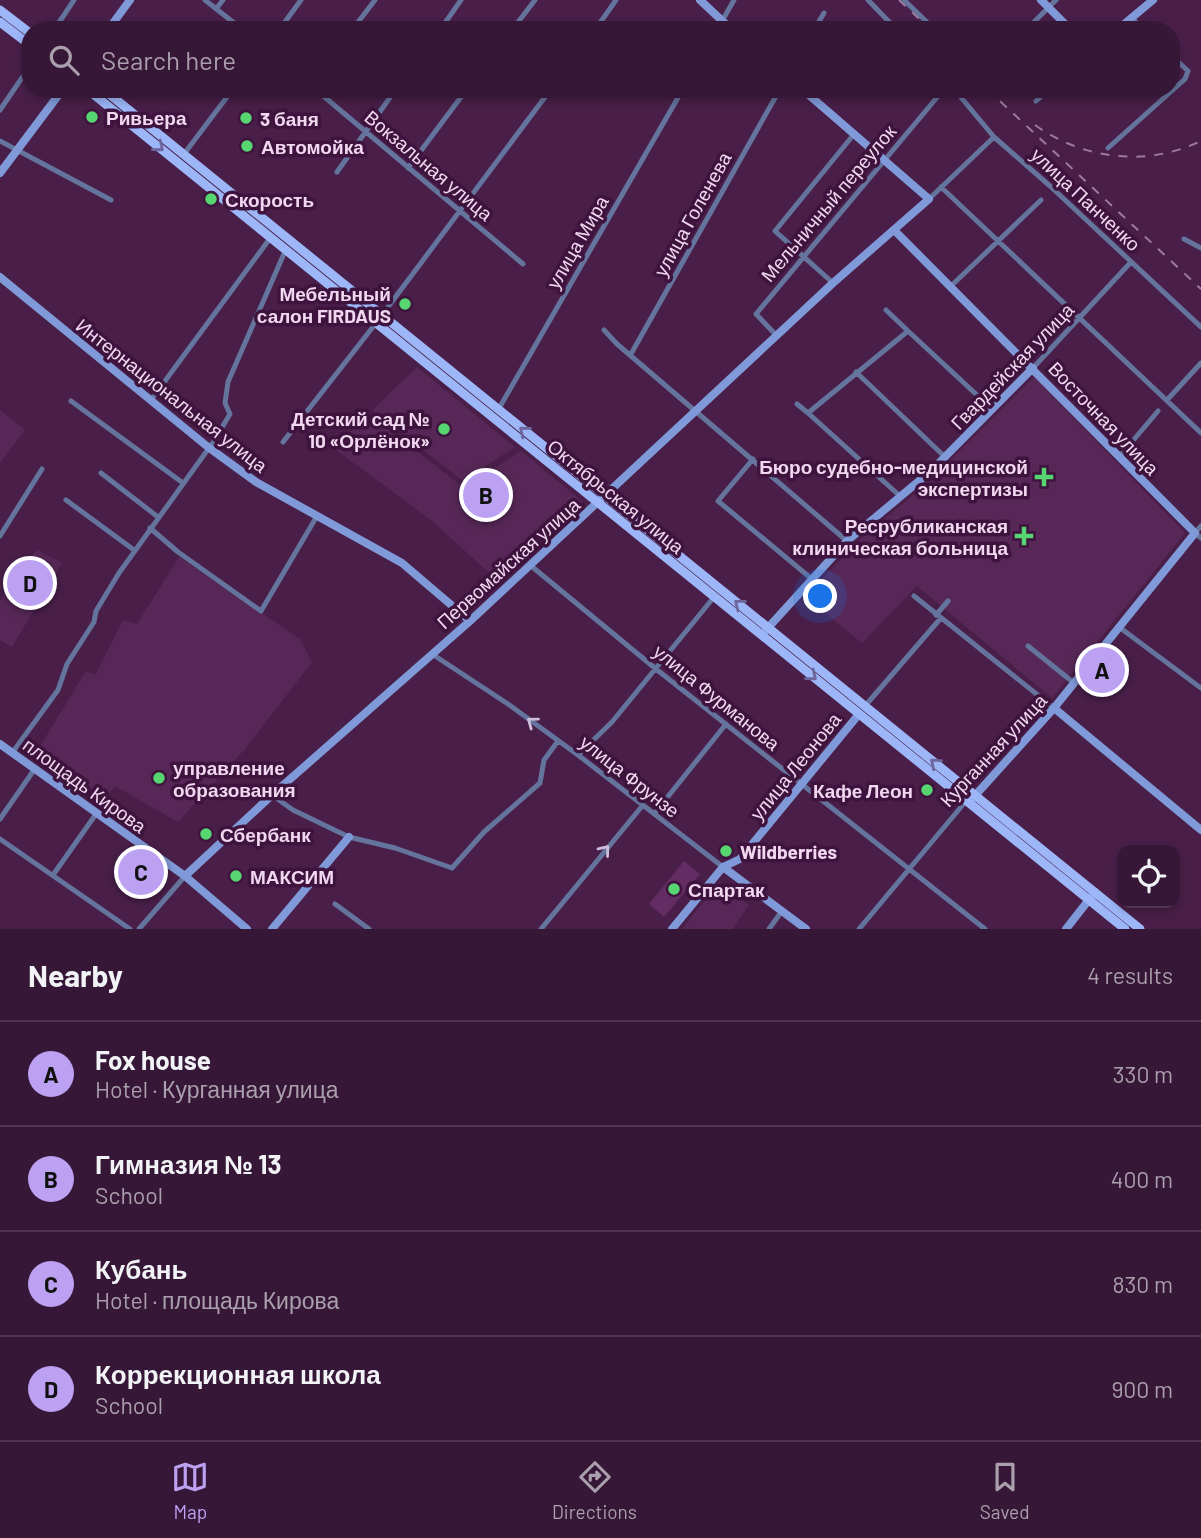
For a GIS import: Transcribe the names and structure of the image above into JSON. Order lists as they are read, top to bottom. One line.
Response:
{"streets":{"main road":["Октябрьская улица"],"street":["Вокзальная улица","улица Панченко","Мельничный переулок","улица Голенева","улица Мира","Гвардейская улица","Интернациональная улица","Восточная улица","Первомайская улица","улица Фурманова","Курганная улица","улица Леонова","улица Фрунзе","площадь Кирова"]},"crossings":[["улица Панченко","Гвардейская улица"],["улица Панченко","Первомайская улица"],["Мельничный переулок","Первомайская улица"],["улица Мира","Октябрьская улица"],["Гвардейская улица","Восточная улица"],["Гвардейская улица","Октябрьская улица"],["Интернациональная улица","Первомайская улица"],["Восточная улица","Первомайская улица"],["Восточная улица","Курганная улица"],["Октябрьская улица","Первомайская улица"],["Октябрьская улица","Курганная улица"],["Октябрьская улица","улица Леонова"],["Первомайская улица","улица Фурманова"],["Первомайская улица","улица Фрунзе"],["Первомайская улица","площадь Кирова"],["улица Фурманова","Курганная улица"],["улица Фурманова","улица Леонова"],["улица Леонова","улица Фрунзе"]],"places":{"other":["Ривьера","3 баня","Автомойка","Скорость","Мебельный салон FIRDAUS","Детский сад № 10 «Орлёнок»","управление образования","Кафе Леон","Сбербанк","Wildberries","МАКСИМ","Спартак"],"health":["Бюро судебно-медицинской экспертизы","Ресрубликанская клиническая больница"]},"page":{"search":"Search here","pins":["B","D","A","C"],"heading":["Nearby","4 results"],"list":[{"mark":"A","name":"Fox house","note":"Hotel · Курганная улица","value":"330 m"},{"mark":"B","name":"Гимназия № 13","note":"School","value":"400 m"},{"mark":"C","name":"Кубань","note":"Hotel · площадь Кирова","value":"830 m"},{"mark":"D","name":"Коррекционная школа","note":"School","value":"900 m"}],"nav":["Map","Directions","Saved"]}}
